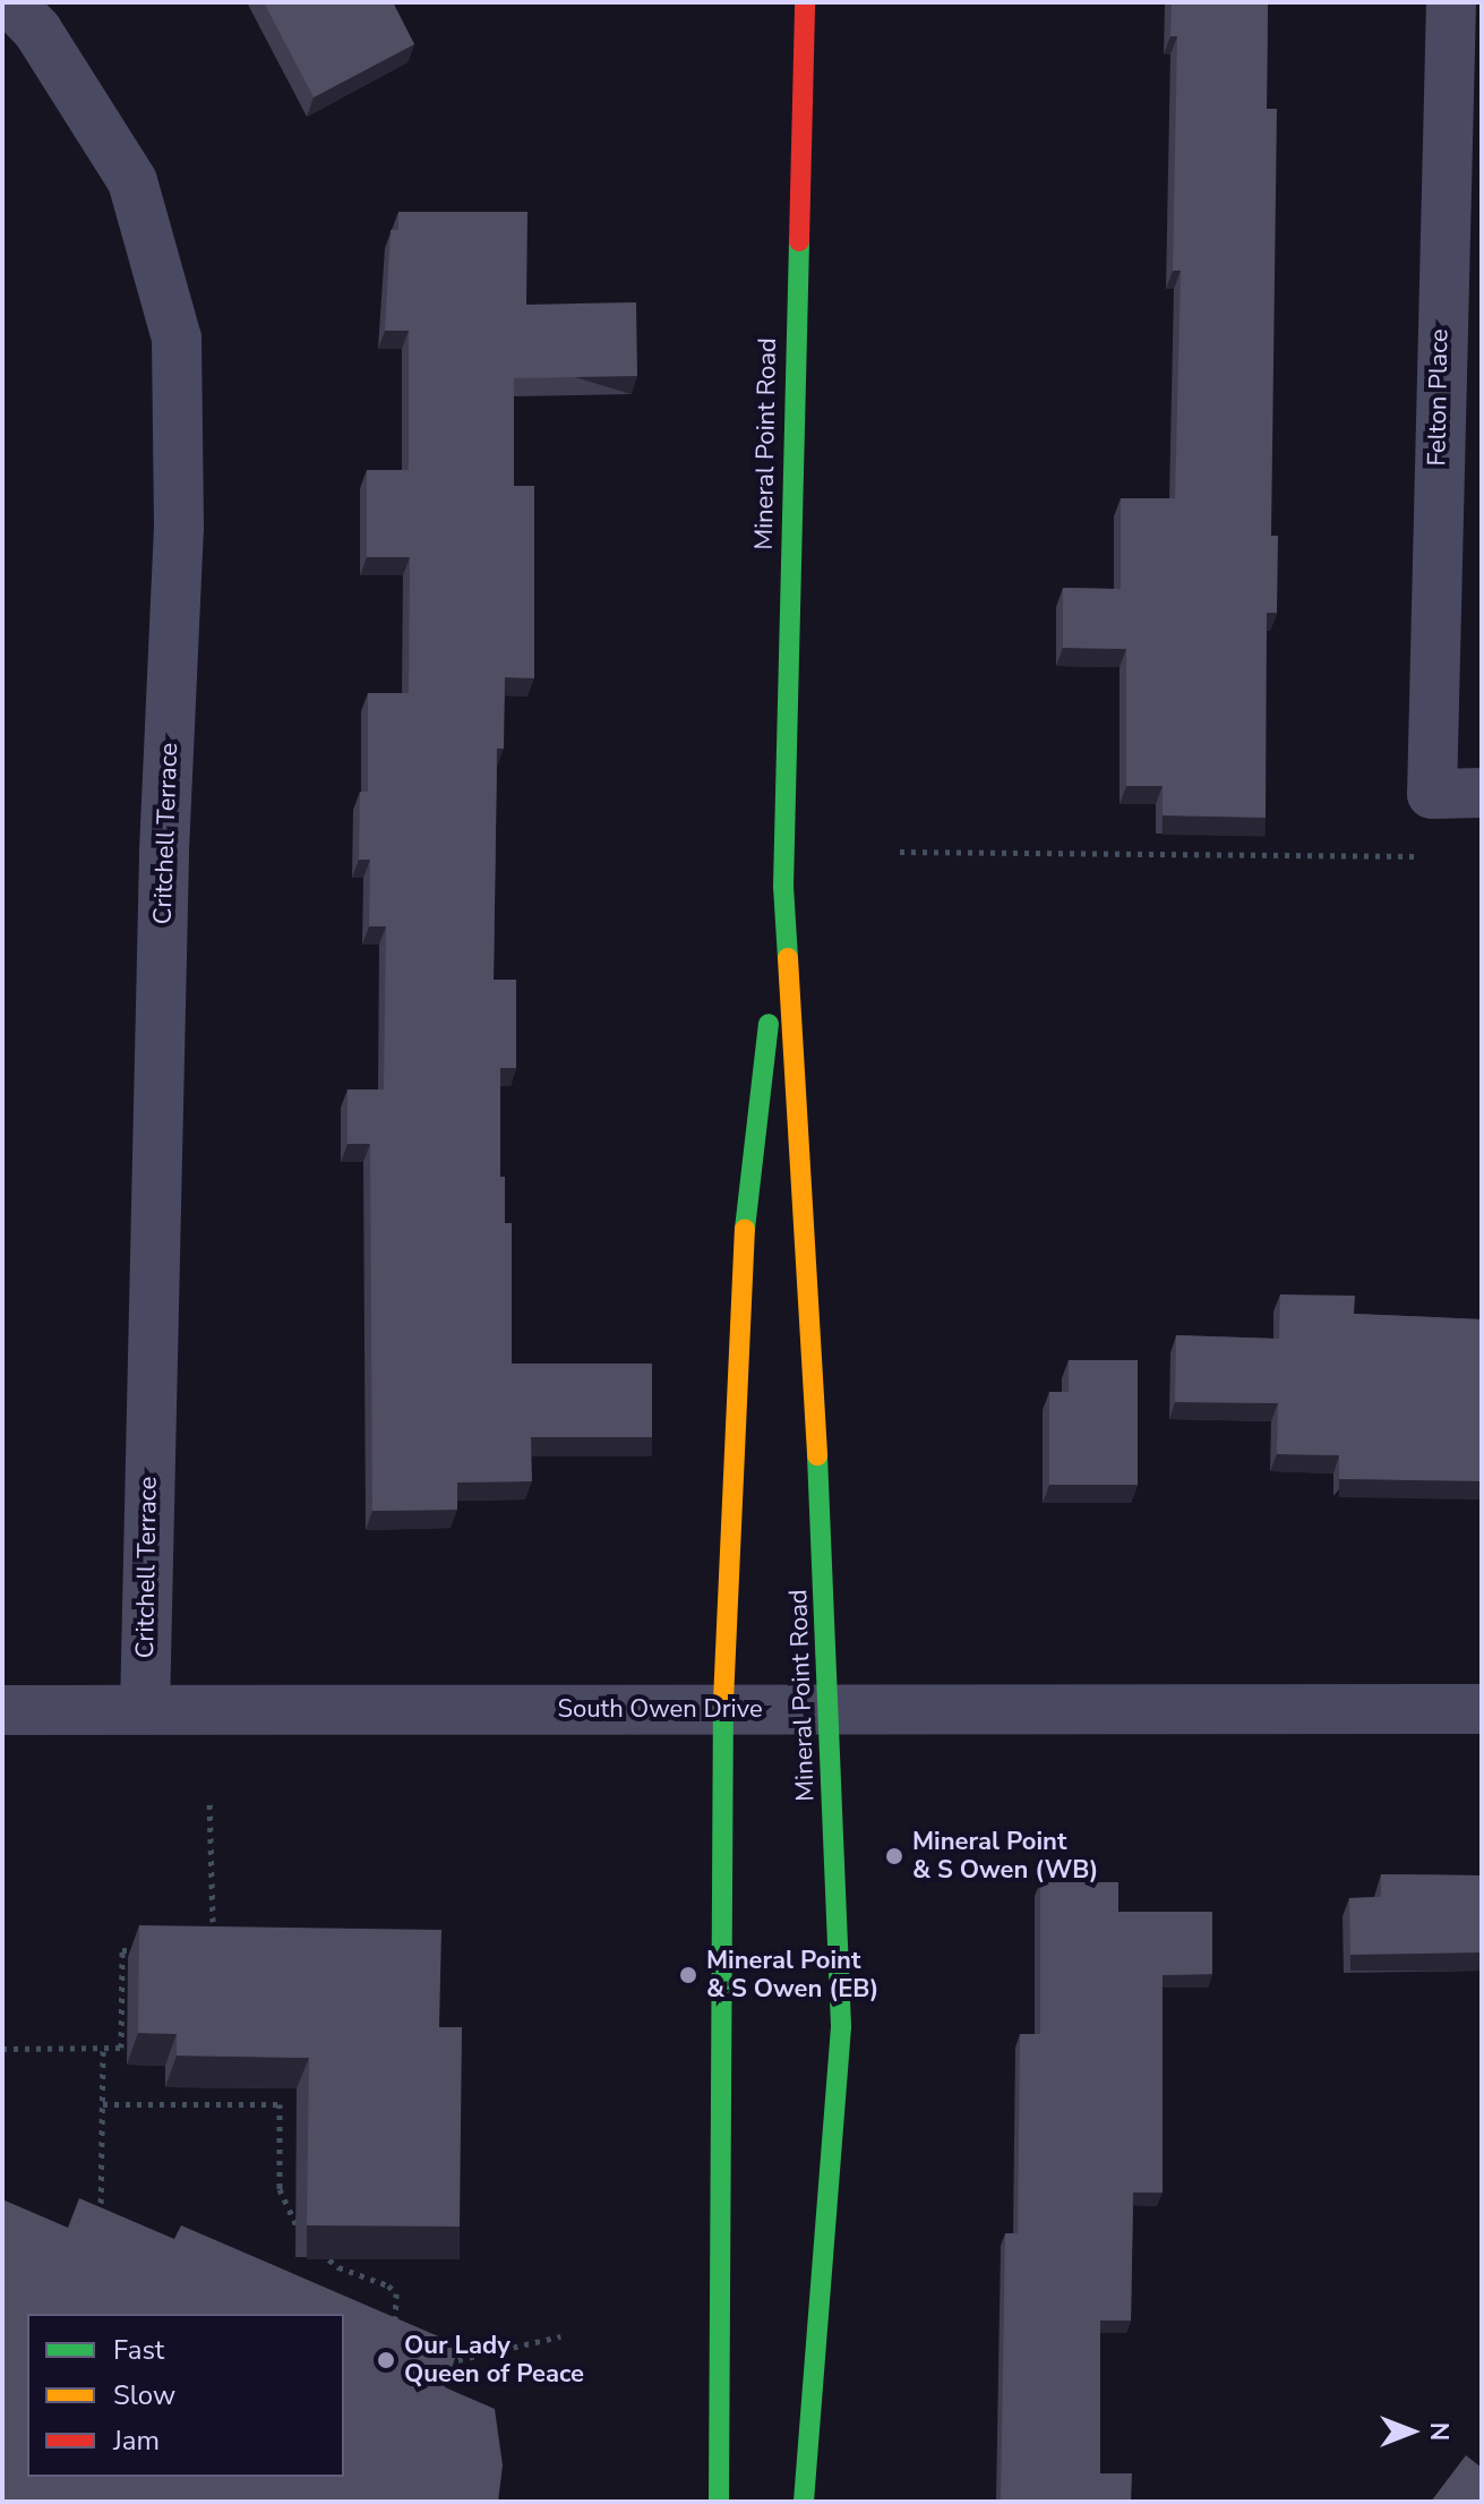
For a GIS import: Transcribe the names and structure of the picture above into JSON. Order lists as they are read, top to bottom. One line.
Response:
{"streets":{"main road":["Mineral Point Road"],"street":["Felton Place","Critchell Terrace","South Owen Drive"]},"crossings":[["Mineral Point Road","South Owen Drive"],["Critchell Terrace","South Owen Drive"]],"places":["Mineral Point & S Owen (WB)","Mineral Point & S Owen (EB)","Our Lady Queen of Peace"],"legend":["Fast","Slow","Jam"],"north":"right"}
